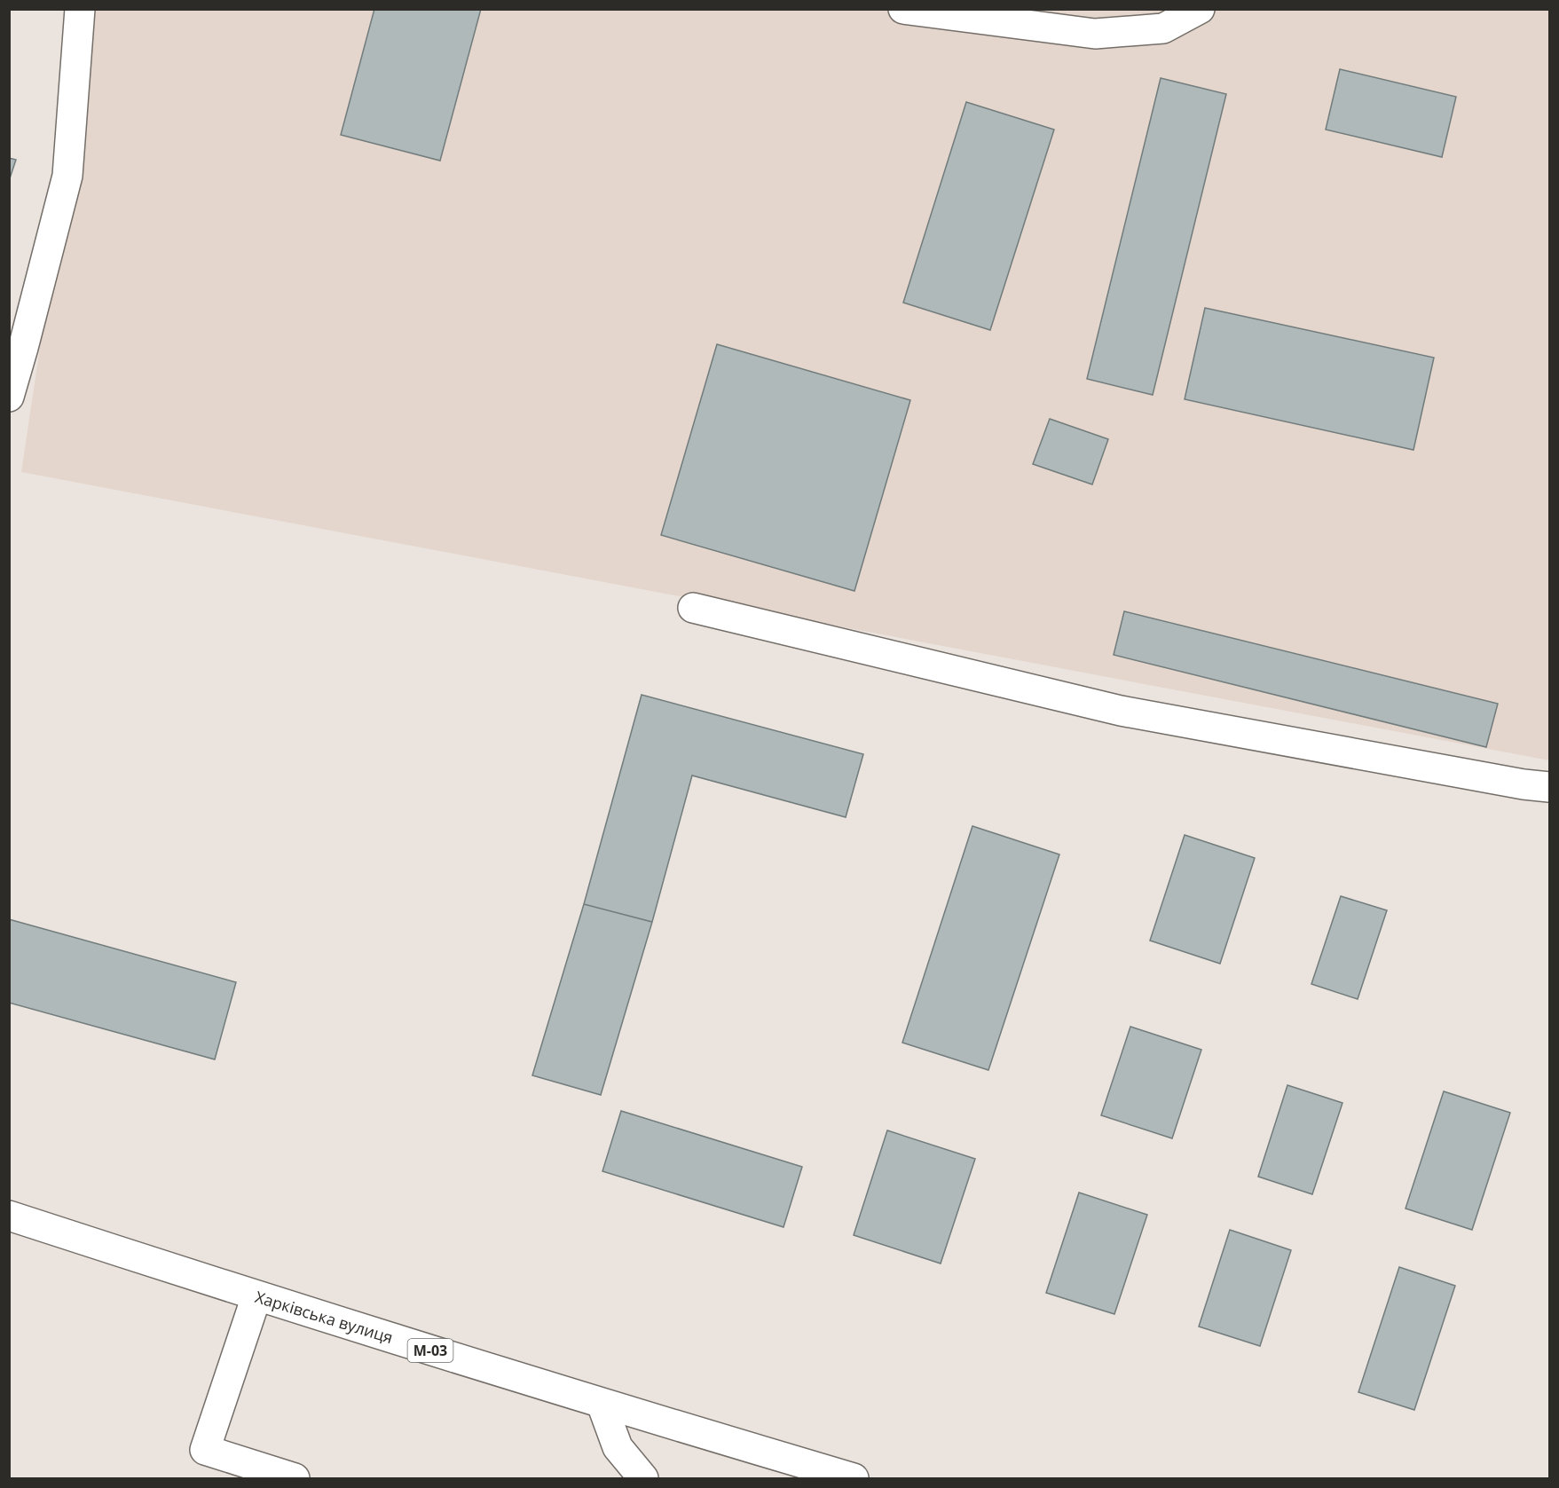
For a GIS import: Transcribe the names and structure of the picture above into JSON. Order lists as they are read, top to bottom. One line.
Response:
{"streets":{"main road":["Харківська вулиця","М-03"]}}
